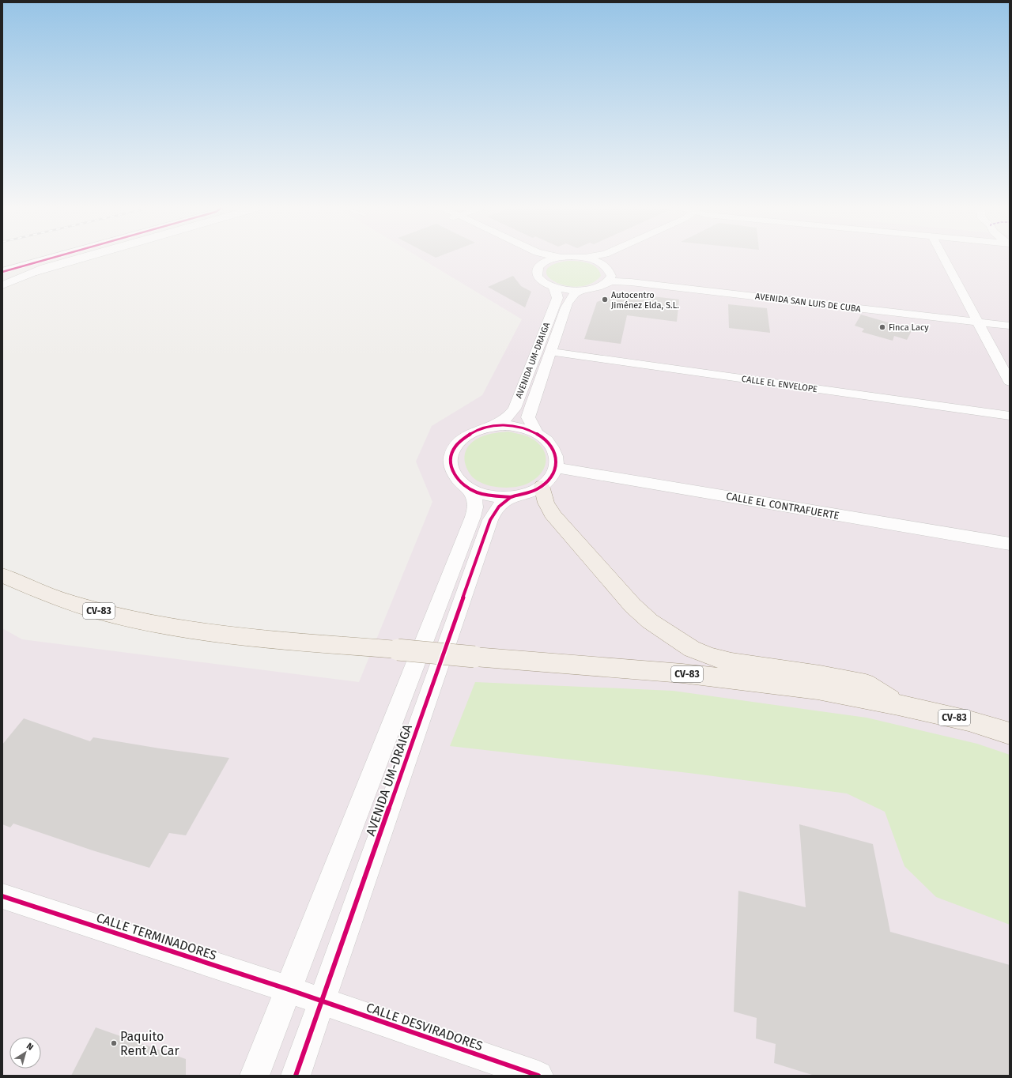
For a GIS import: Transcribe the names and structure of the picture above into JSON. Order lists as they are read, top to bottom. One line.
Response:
{"streets":{"main road":["CV-83"],"street":["AVENIDA SAN LUIS DE CUBA","AVENIDA UM-DRAIGA","CALLE EL ENVELOPE","CALLE EL CONTRAFUERTE","CALLE TERMINADORES","CALLE DESVIRADORES"]},"crossings":[["AVENIDA SAN LUIS DE CUBA","AVENIDA UM-DRAIGA"],["AVENIDA UM-DRAIGA","CALLE EL ENVELOPE"],["AVENIDA UM-DRAIGA","CALLE EL CONTRAFUERTE"],["AVENIDA UM-DRAIGA","CALLE TERMINADORES"],["AVENIDA UM-DRAIGA","CALLE DESVIRADORES"],["CALLE TERMINADORES","CALLE DESVIRADORES"]],"places":["Autocentro Jiménez Elda, S.L.","Finca Lacy","Paquito Rent A Car"],"north":"top right"}
